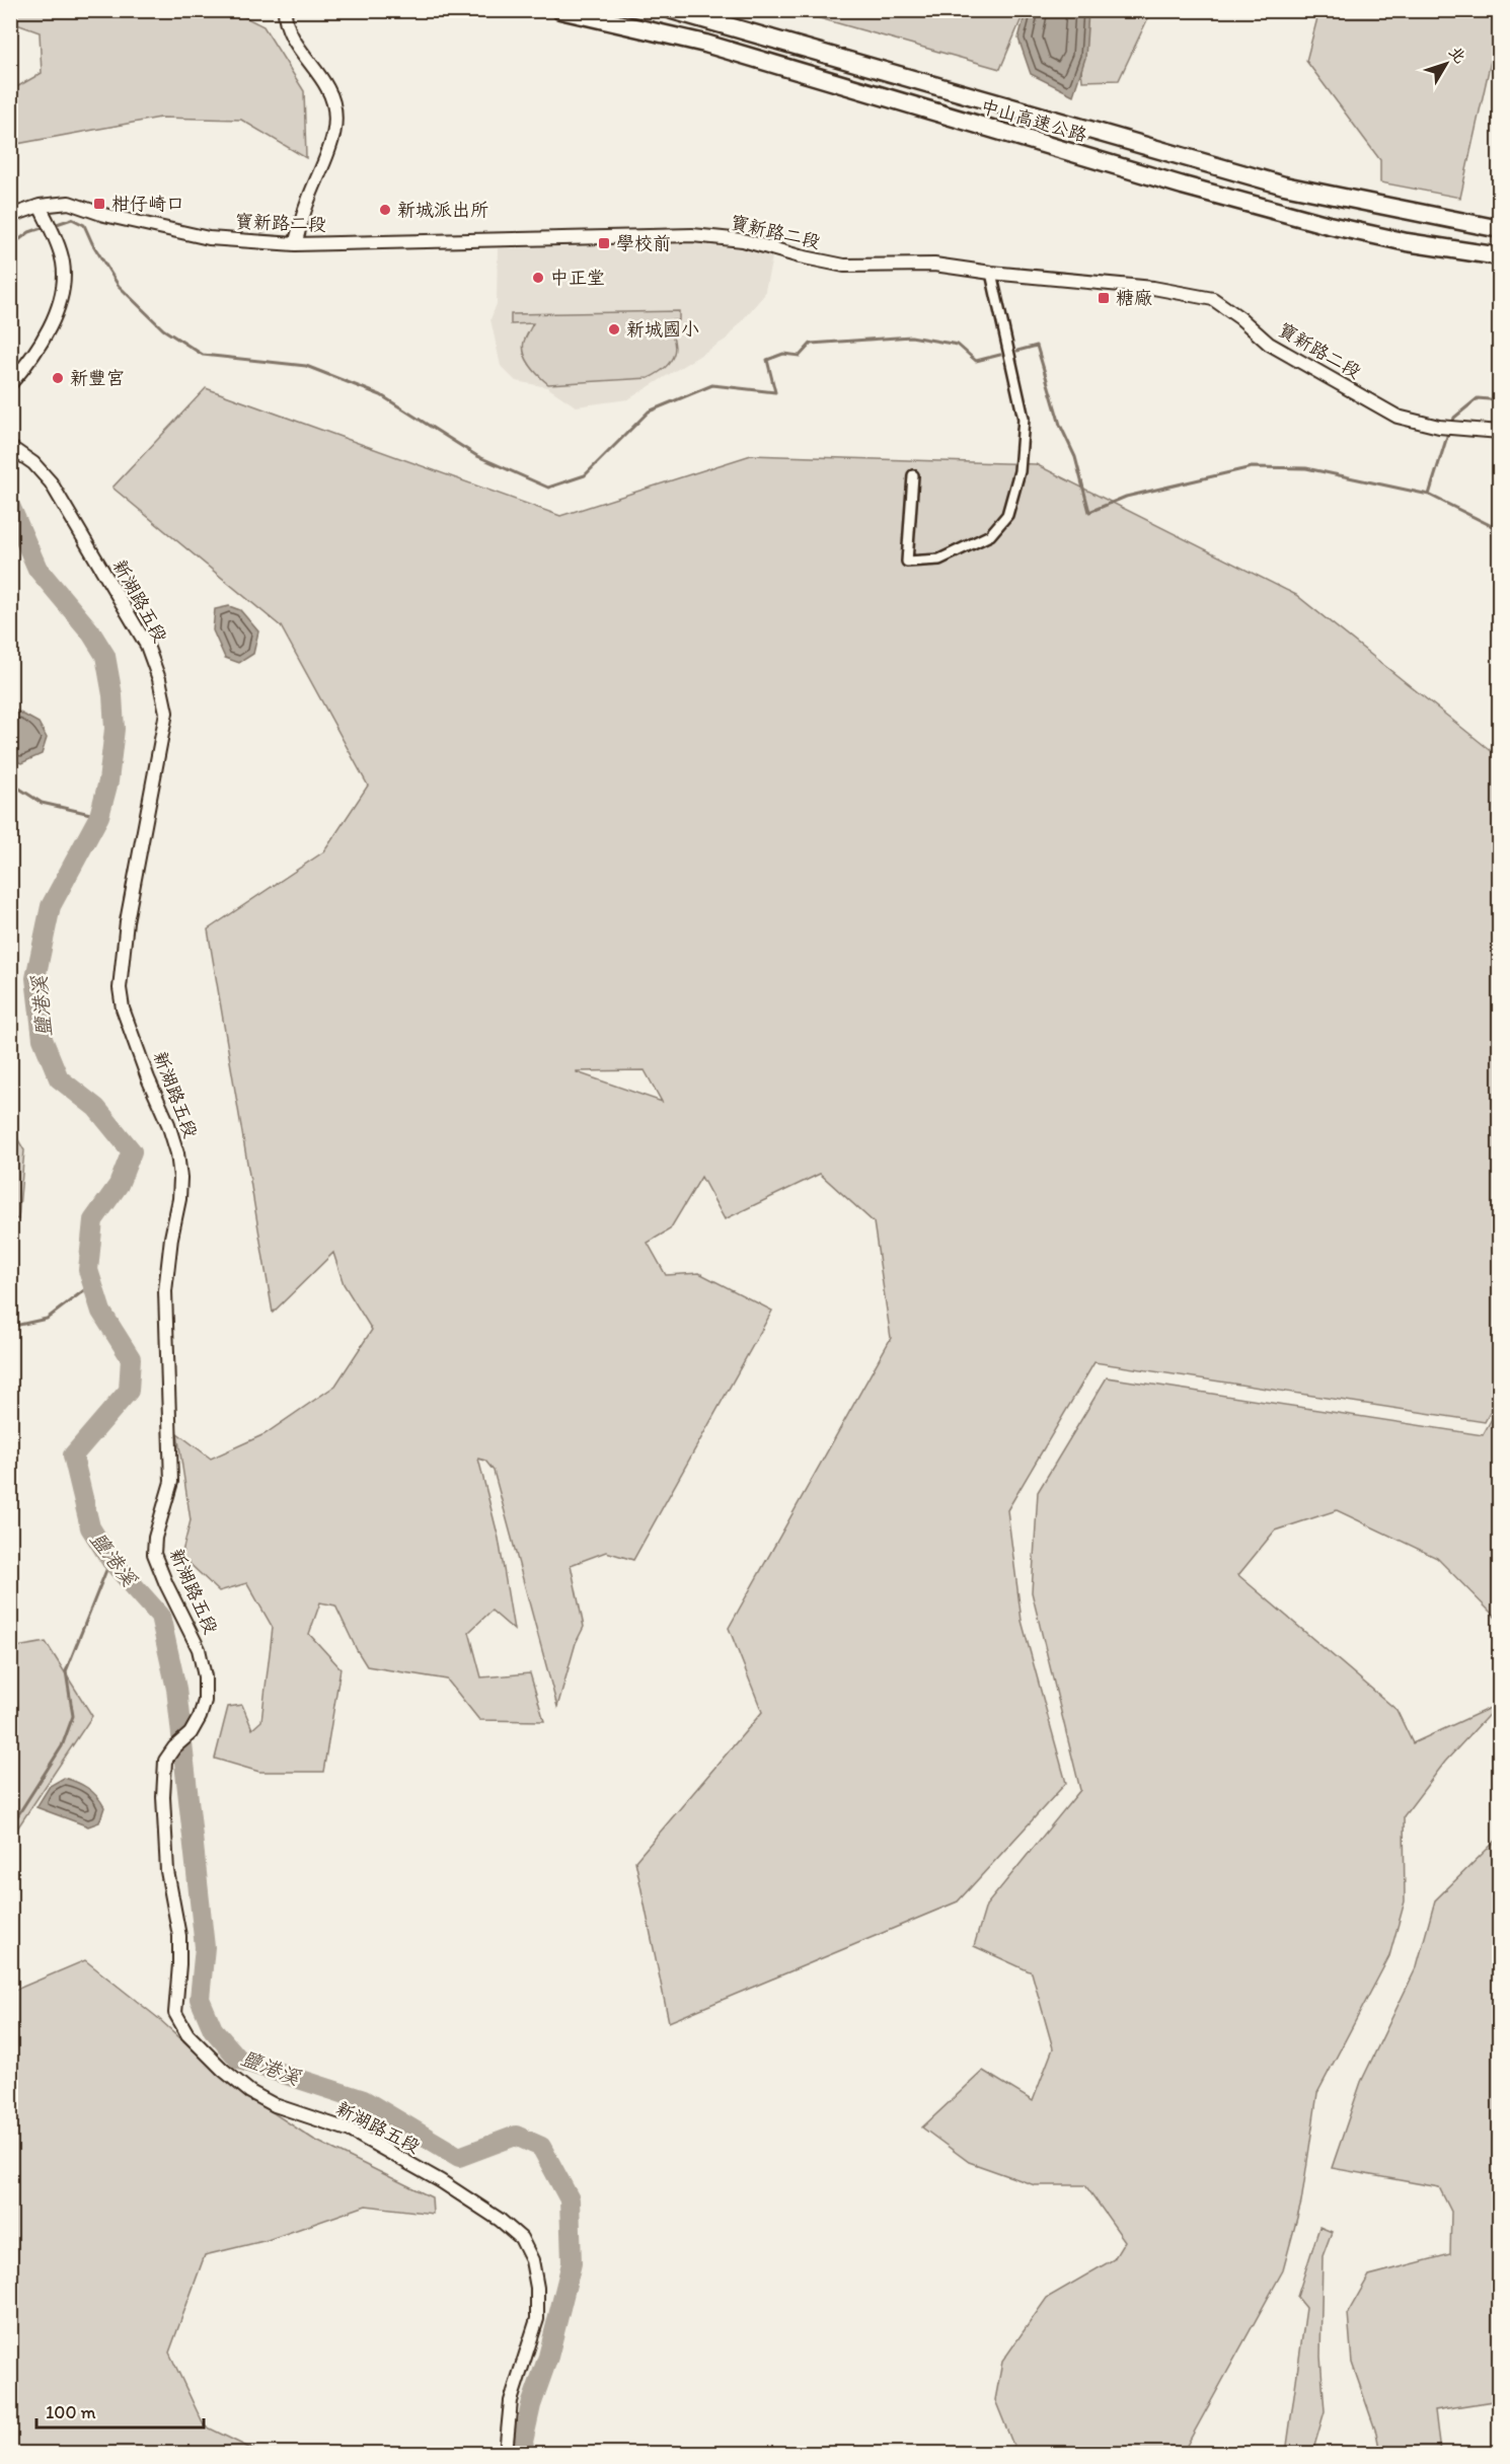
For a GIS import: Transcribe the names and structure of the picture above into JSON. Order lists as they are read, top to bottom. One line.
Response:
{"streets":{"highway":["中山高速公路"],"street":["寶新路二段","新湖路五段"]},"water":["鹽港溪"],"places":{"transit":["柑仔崎口","學校前","糖廠"],"other":["新城派出所","中正堂","新城國小","新豐宮"]},"scale_bar":"100 m","north":"top right"}
